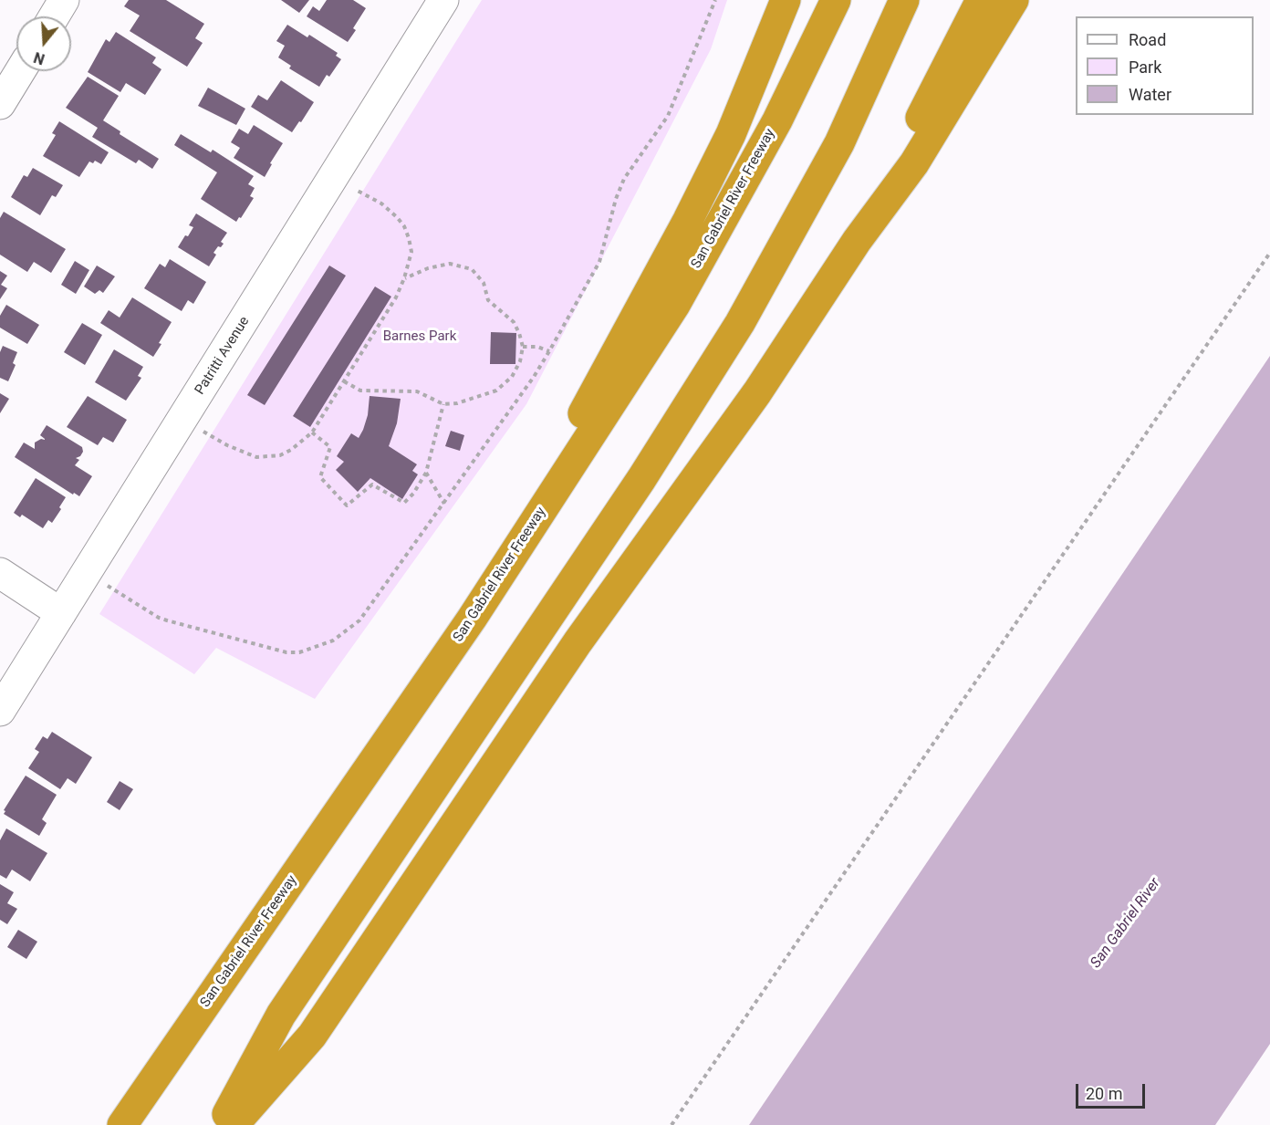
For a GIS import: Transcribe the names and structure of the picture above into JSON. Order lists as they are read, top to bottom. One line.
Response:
{"streets":{"highway":["San Gabriel River Freeway"],"street":["Patritti Avenue"]},"water":["San Gabriel River"],"parks":["Barnes Park"],"legend":["Road","Park","Water"],"scale_bar":"20 m","north":"bottom"}
